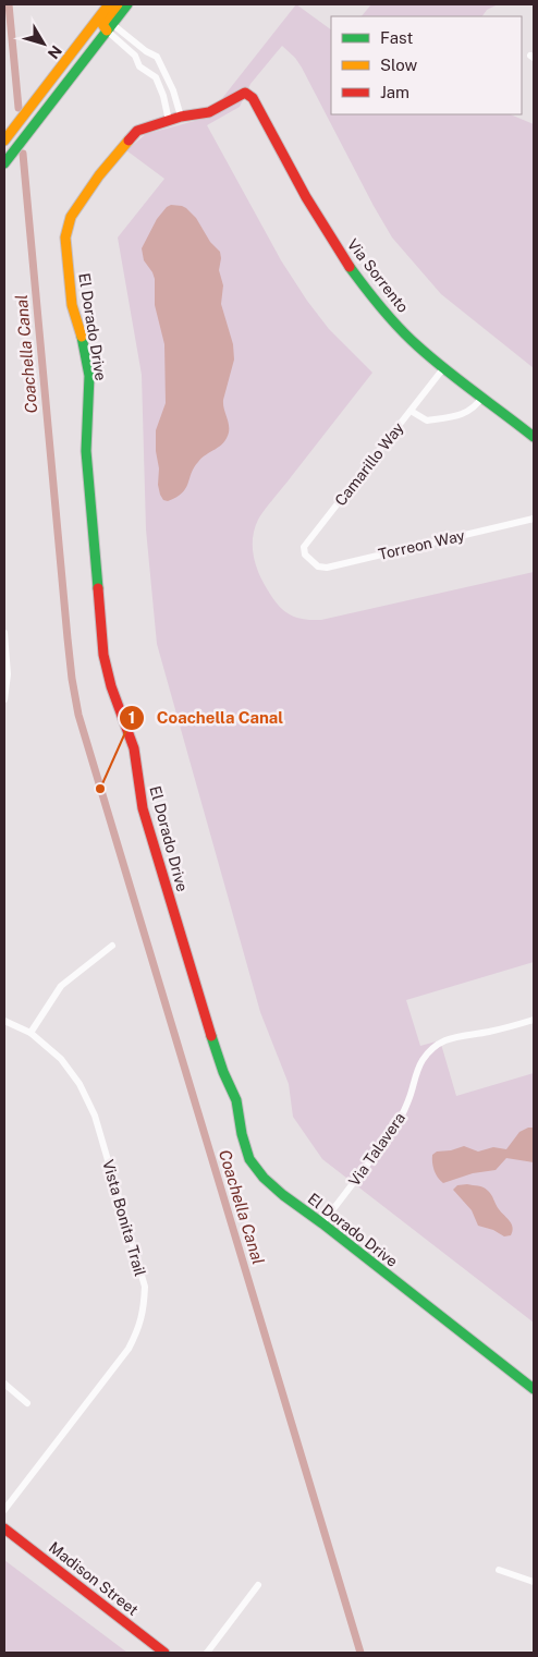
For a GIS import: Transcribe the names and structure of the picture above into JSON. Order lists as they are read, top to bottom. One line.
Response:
{"streets":{"street":["Via Sorrento","El Dorado Drive","Camarillo Way","Torreon Way","Via Talavera","Vista Bonita Trail","Madison Street"]},"crossings":[["Via Sorrento","El Dorado Drive"],["Via Sorrento","Camarillo Way"],["El Dorado Drive","Via Talavera"],["Camarillo Way","Torreon Way"]],"water":["Coachella Canal"],"places":["Coachella Canal"],"legend":["Fast","Slow","Jam"],"north":"bottom right"}
